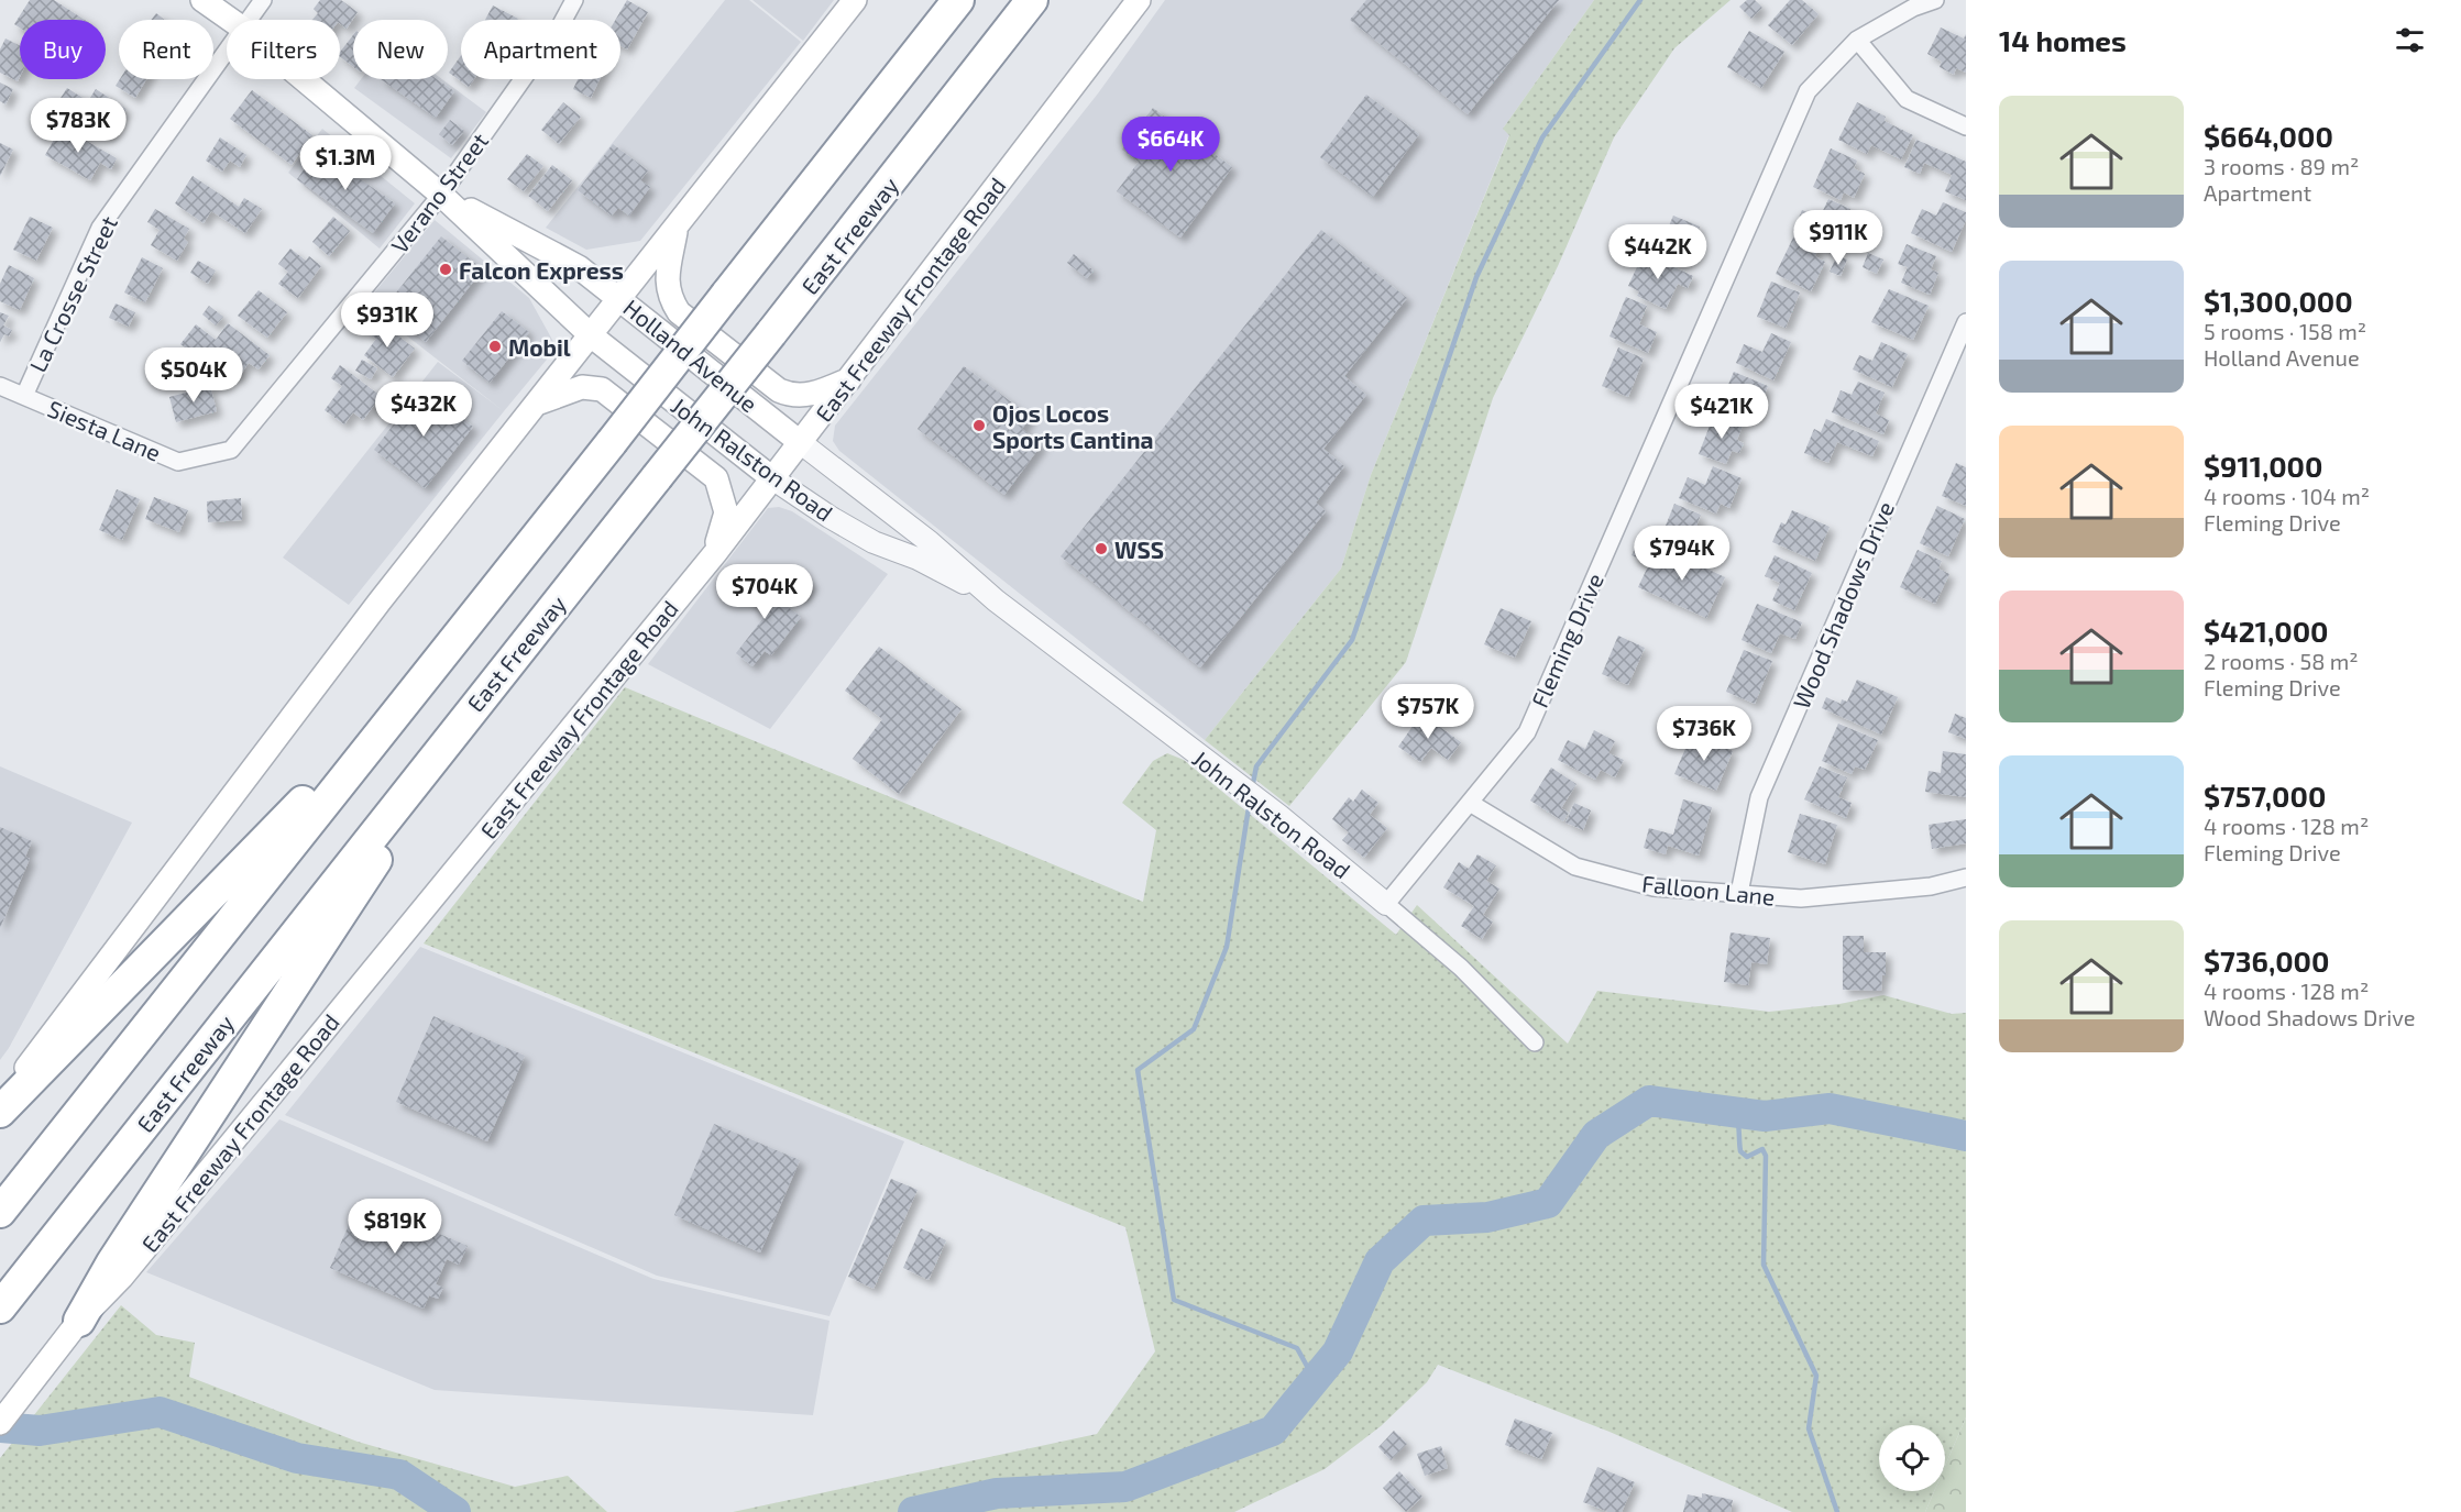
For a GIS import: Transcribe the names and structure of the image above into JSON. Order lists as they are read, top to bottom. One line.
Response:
{"streets":{"highway":["East Freeway"],"main road":["East Freeway Frontage Road","Holland Avenue","John Ralston Road"],"street":["Verano Street","La Crosse Street","Siesta Lane","Wood Shadows Drive","Fleming Drive","Falloon Lane"]},"crossings":[["Verano Street","Holland Avenue"],["Verano Street","Siesta Lane"],["La Crosse Street","Siesta Lane"],["East Freeway Frontage Road","Holland Avenue"],["East Freeway Frontage Road","John Ralston Road"],["Holland Avenue","John Ralston Road"],["John Ralston Road","Fleming Drive"],["Wood Shadows Drive","Falloon Lane"],["Fleming Drive","Falloon Lane"]],"places":["Falcon Express","Mobil","Ojos Locos Sports Cantina","WSS"],"page":{"heading":"14 homes","chip":["Buy","Rent","Filters","New","Apartment"],"list":[{"name":"$664,000","note":"3 rooms · 89 m² · Apartment"},{"name":"$1,300,000","note":"5 rooms · 158 m² · Holland Avenue"},{"name":"$911,000","note":"4 rooms · 104 m² · Fleming Drive"},{"name":"$421,000","note":"2 rooms · 58 m² · Fleming Drive"},{"name":"$757,000","note":"4 rooms · 128 m² · Fleming Drive"},{"name":"$736,000","note":"4 rooms · 128 m² · Wood Shadows Drive"}],"price":["$783K","$664K","$1.3M","$911K","$442K","$931K","$504K","$432K","$421K","$794K","$704K","$757K","$736K","$819K"]}}
